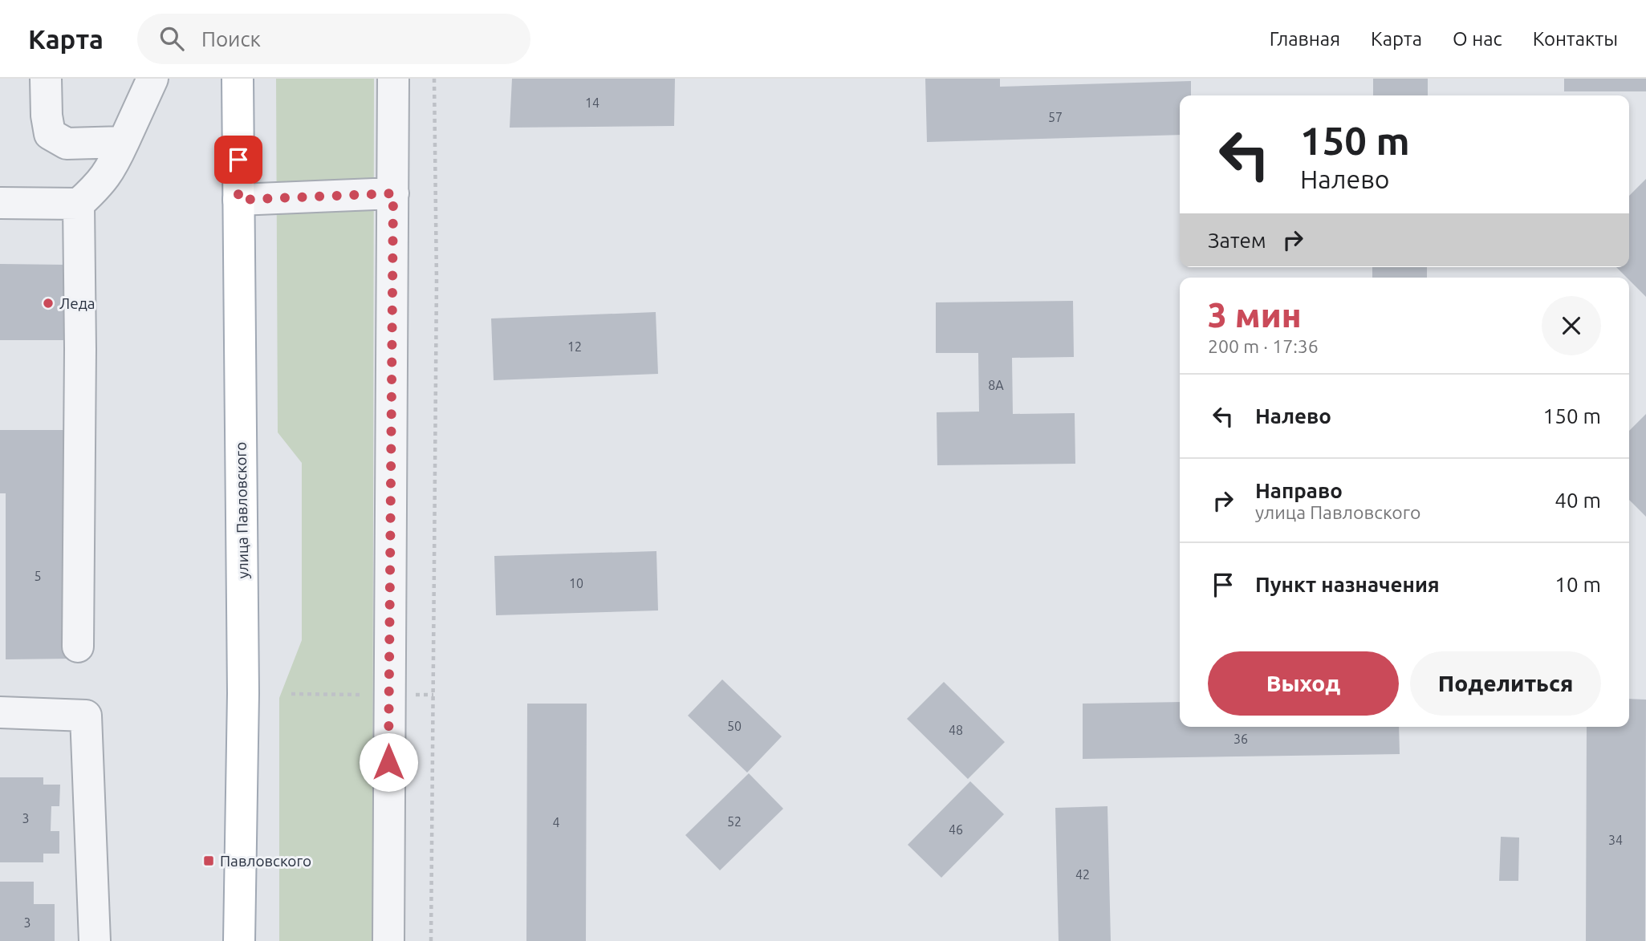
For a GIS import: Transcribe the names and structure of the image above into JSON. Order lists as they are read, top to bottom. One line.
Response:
{"streets":{"main road":["улица Павловского"]},"places":{"other":["Леда"],"transit":["Павловского"]},"house_numbers":["14","57","12","8А","5","10","50","48","36","3","52","4","46","34","42","3"],"page":{"header":"Карта","search":"Поиск","nav":["Главная","Карта","О нас","Контакты"],"turn":["150 m","Налево"],"then":"Затем","heading":["3 мин","200 m · 17:36"],"list":[{"name":"Налево","value":"150 m"},{"name":"Направо","note":"улица Павловского","value":"40 m"},{"name":"Пункт назначения","value":"10 m"}],"buttons":["Выход","Поделиться"]}}
